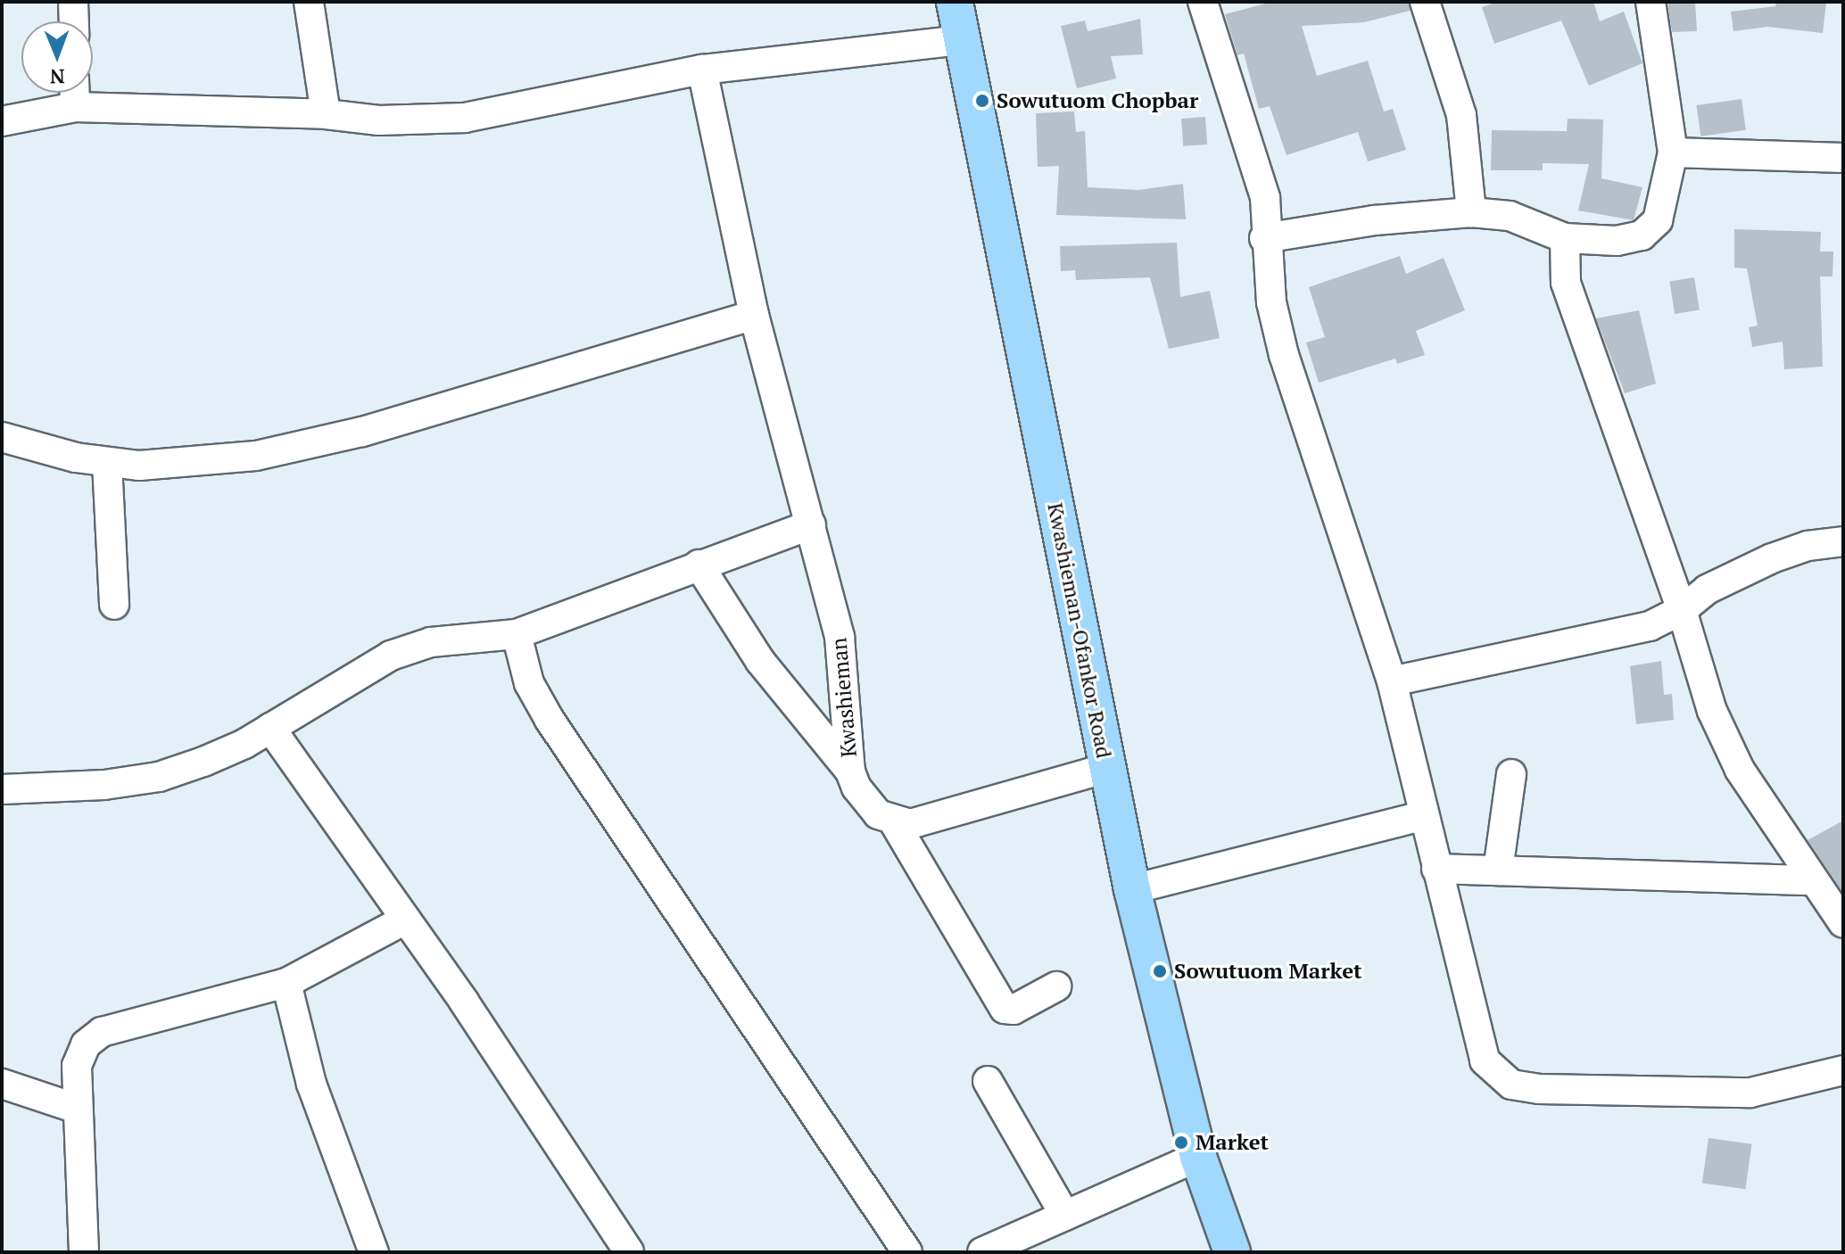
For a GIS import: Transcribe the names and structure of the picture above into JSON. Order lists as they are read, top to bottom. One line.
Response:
{"streets":{"main road":["Kwashieman-Ofankor Road"],"street":["Kwashieman"]},"places":["Sowutuom Chopbar","Sowutuom Market","Market"],"north":"bottom"}
